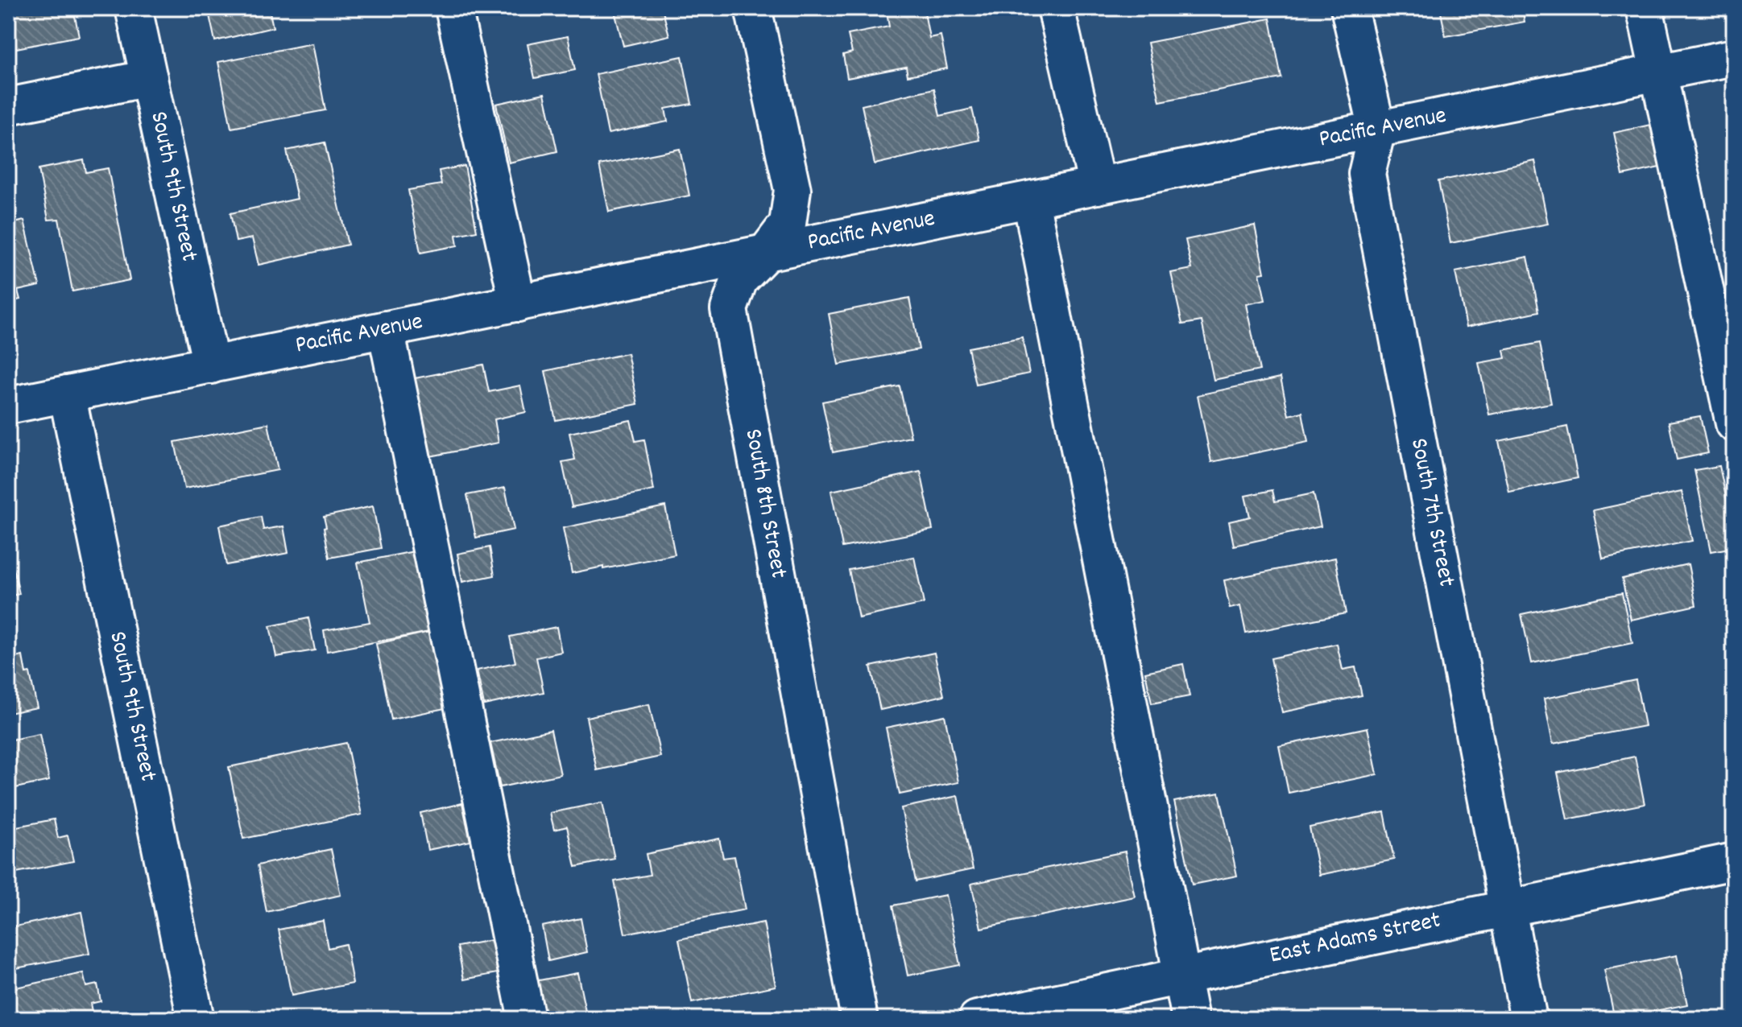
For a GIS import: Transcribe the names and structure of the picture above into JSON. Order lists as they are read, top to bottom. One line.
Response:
{"streets":{"street":["Pacific Avenue","South 9th Street","South 8th Street","South 7th Street","East Adams Street"]},"crossings":[["Pacific Avenue","South 9th Street"],["Pacific Avenue","South 8th Street"],["Pacific Avenue","South 7th Street"],["South 7th Street","East Adams Street"]]}
